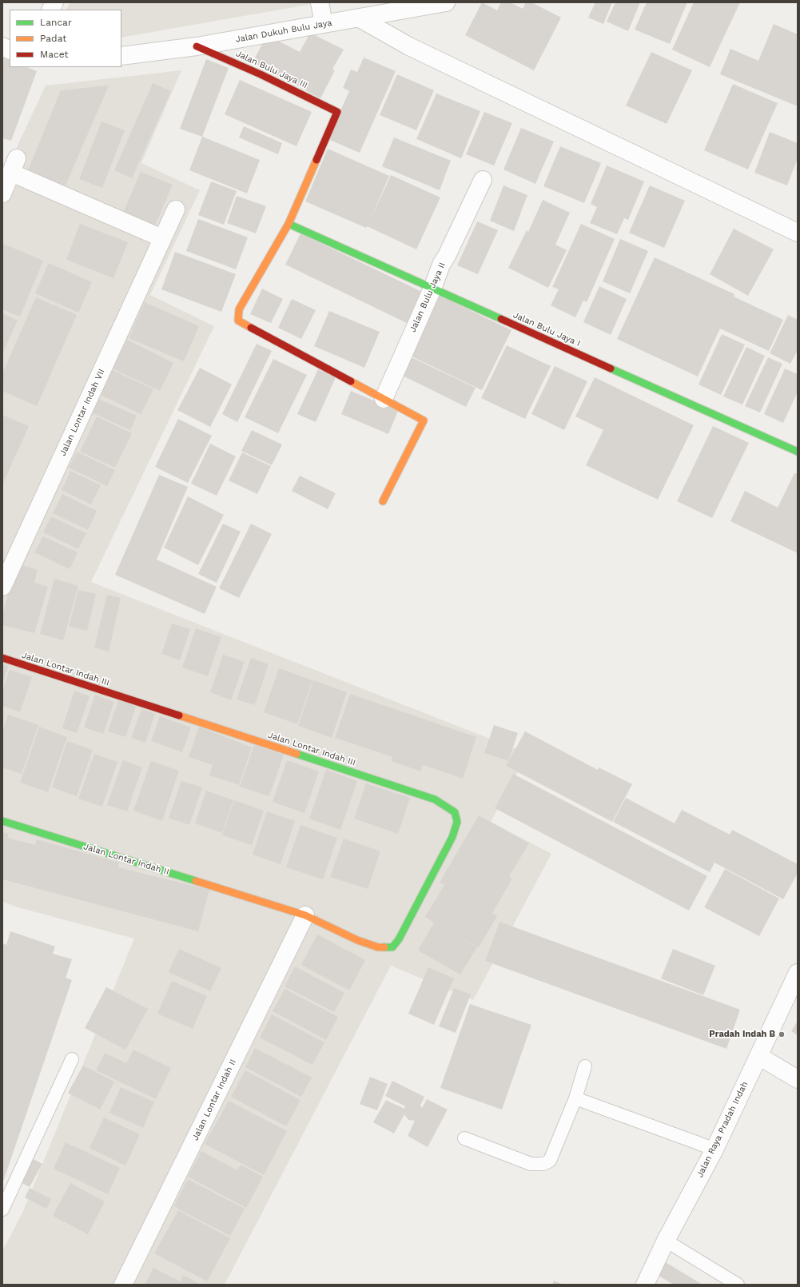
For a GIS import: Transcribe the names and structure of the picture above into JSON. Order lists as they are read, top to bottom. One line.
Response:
{"streets":{"street":["Jalan Dukuh Bulu Jaya","Jalan Bulu Jaya III","Jalan Bulu Jaya II","Jalan Bulu Jaya I","Jalan Lontar Indah VII","Jalan Lontar Indah III","Jalan Lontar Indah II","Jalan Raya Pradah Indah"]},"crossings":[["Jalan Dukuh Bulu Jaya","Jalan Bulu Jaya III"],["Jalan Bulu Jaya III","Jalan Bulu Jaya I"],["Jalan Bulu Jaya II","Jalan Bulu Jaya I"],["Jalan Lontar Indah III","Jalan Lontar Indah II"]],"places":["Pradah Indah B"],"legend":["Lancar","Padat","Macet"]}
